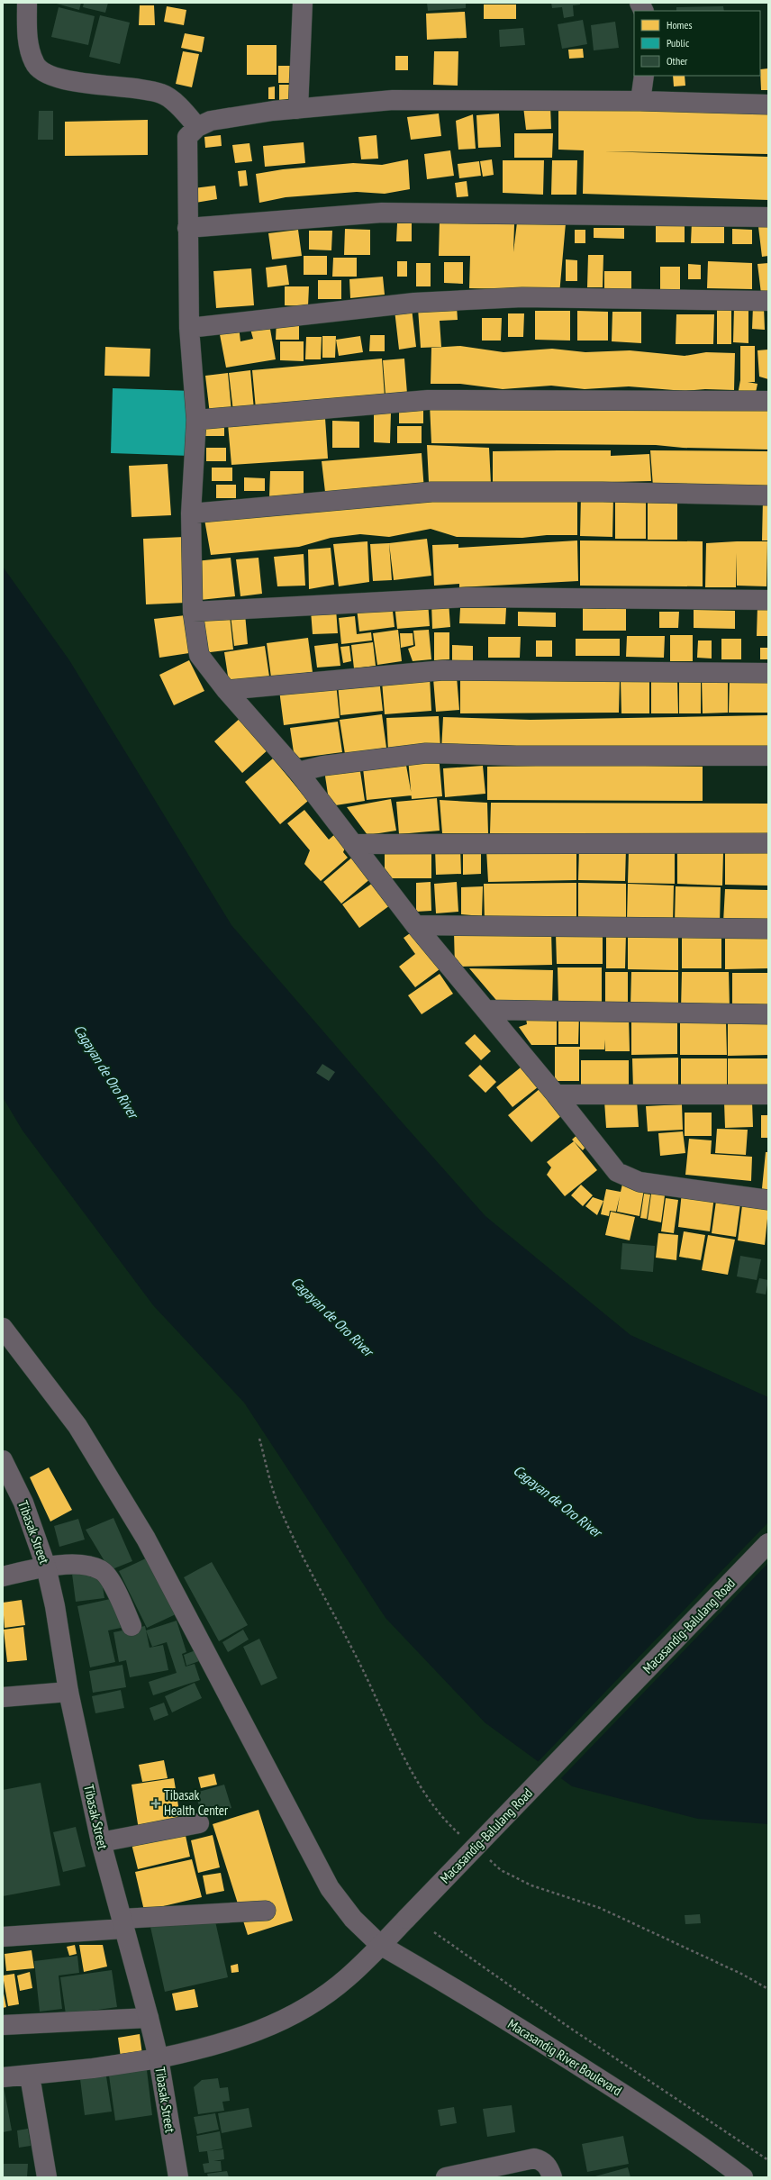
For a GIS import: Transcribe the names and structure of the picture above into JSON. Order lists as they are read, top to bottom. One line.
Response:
{"streets":{"street":["Tibasak Street","Macasandig-Balulang Road","Macasandig River Boulevard"]},"crossings":[["Tibasak Street","Macasandig-Balulang Road"],["Macasandig-Balulang Road","Macasandig River Boulevard"]],"water":["Cagayan de Oro River"],"places":{"health":["Tibasak Health Center"]},"legend":["Homes","Public","Other"]}
